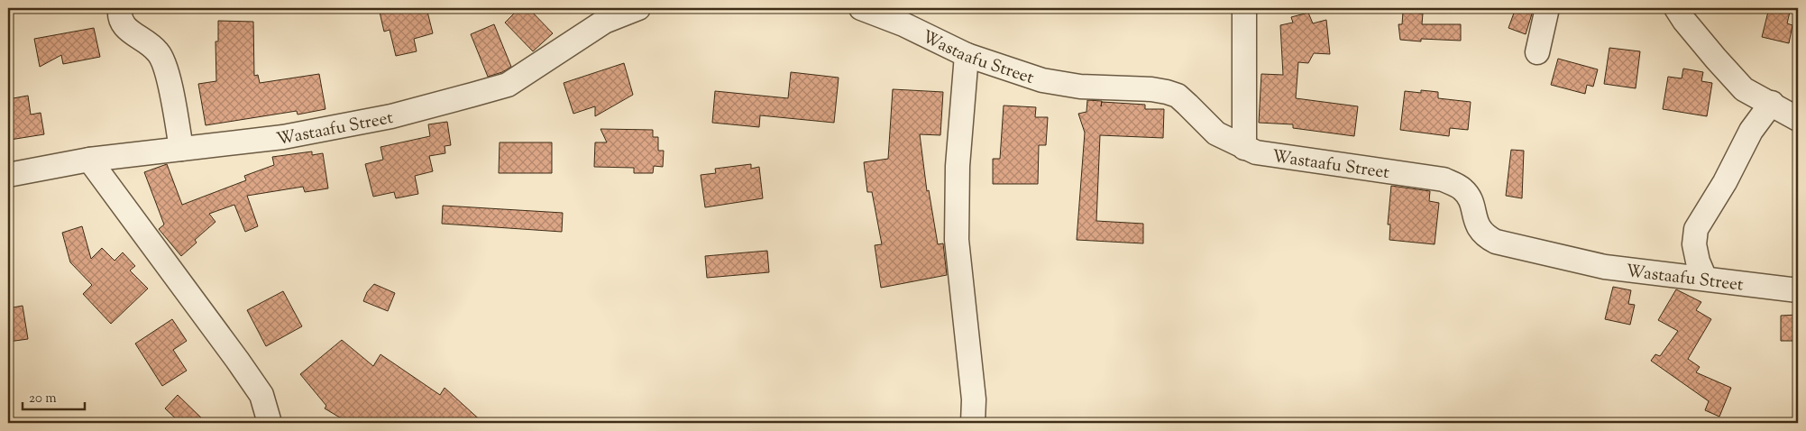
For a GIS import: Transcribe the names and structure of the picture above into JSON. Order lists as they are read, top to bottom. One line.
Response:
{"streets":{"street":["Wastaafu Street"]},"scale_bar":"20 m"}
